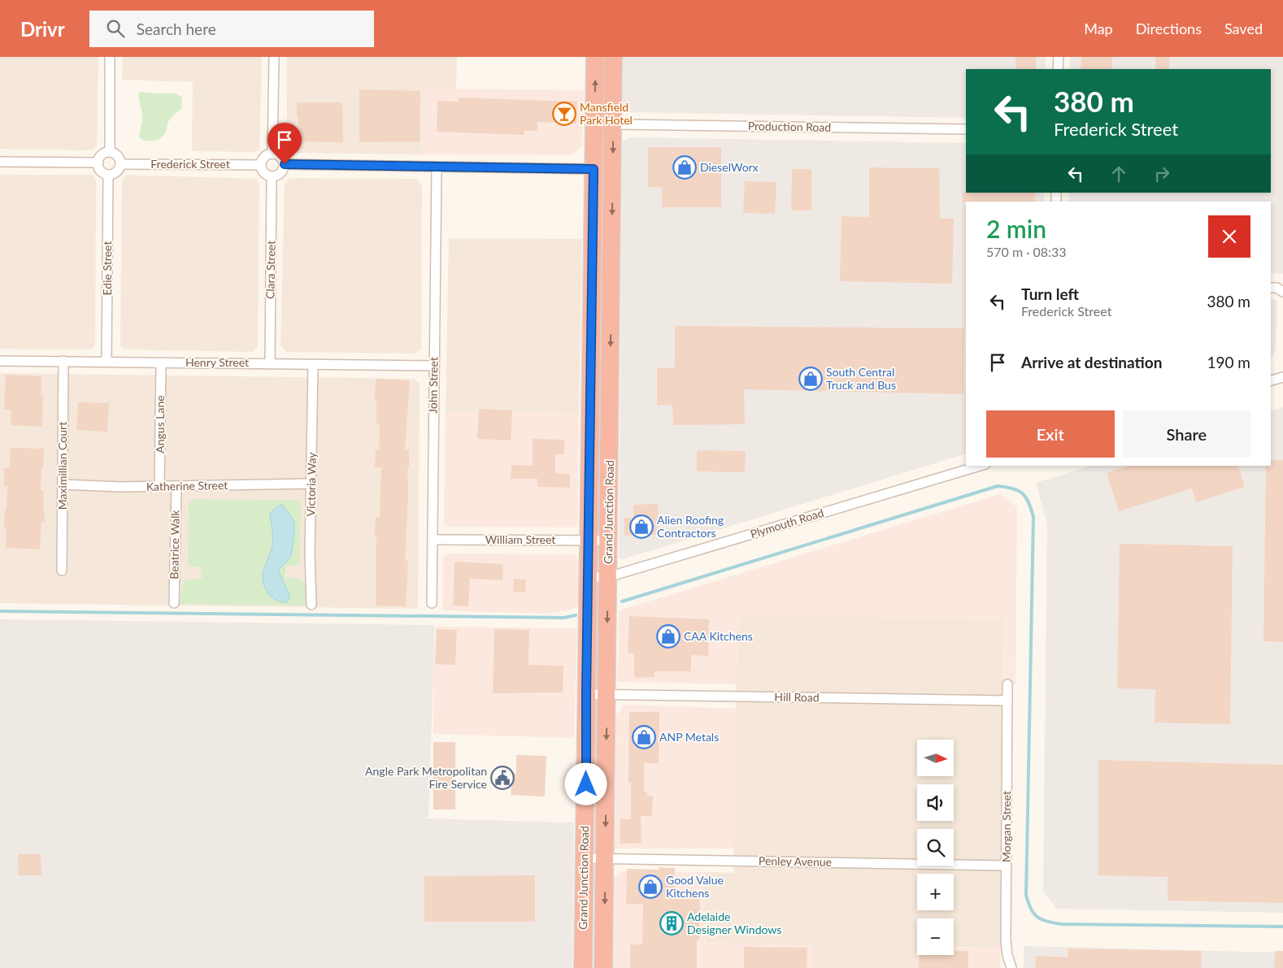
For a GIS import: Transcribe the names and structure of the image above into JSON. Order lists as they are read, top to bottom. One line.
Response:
{"streets":{"highway":["Grand Junction Road"],"street":["Production Road","Frederick Street","Edie Street","Clara Street","Henry Street","John Street","Angus Lane","Maximillian Court","Victoria Way","Katherine Street","Plymouth Road","William Street","Beatrice Walk","Hill Road","Morgan Street","Penley Avenue"]},"crossings":[["Production Road","Grand Junction Road"],["Frederick Street","Edie Street"],["Frederick Street","Clara Street"],["Edie Street","Henry Street"],["Clara Street","Henry Street"],["Henry Street","John Street"],["Henry Street","Angus Lane"],["Henry Street","Maximillian Court"],["Henry Street","Victoria Way"],["John Street","William Street"],["Angus Lane","Katherine Street"],["Maximillian Court","Katherine Street"],["Victoria Way","Katherine Street"],["Katherine Street","Beatrice Walk"],["Grand Junction Road","Plymouth Road"],["Grand Junction Road","William Street"],["Grand Junction Road","Hill Road"],["Grand Junction Road","Penley Avenue"],["Hill Road","Morgan Street"],["Morgan Street","Penley Avenue"]],"places":{"bar":["Mansfield Park Hotel"],"shop":["DieselWorx","South Central Truck and Bus","Alien Roofing Contractors","CAA Kitchens","ANP Metals","Good Value Kitchens"],"public building":["Angle Park Metropolitan Fire Service"],"building":["Adelaide Designer Windows"]},"north":"right","page":{"header":"Drivr","search":"Search here","nav":["Map","Directions","Saved"],"turn":["380 m","Frederick Street"],"heading":["2 min","570 m · 08:33"],"list":[{"name":"Turn left","note":"Frederick Street","value":"380 m"},{"name":"Arrive at destination","value":"190 m"}],"buttons":["Exit","Share"],"map_buttons":["+","−"]}}
